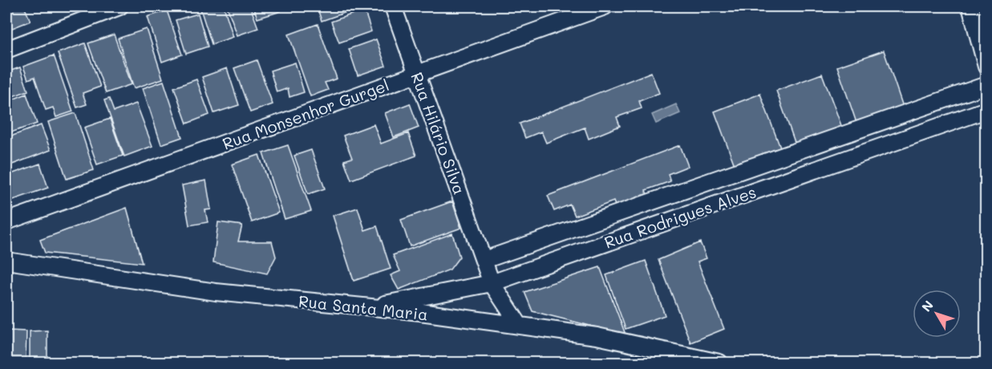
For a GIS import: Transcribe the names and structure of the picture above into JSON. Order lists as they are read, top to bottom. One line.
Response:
{"streets":{"street":["Rua Monsenhor Gurgel","Rua Hilário Silva","Rua Rodrigues Alves","Rua Santa Maria"]},"crossings":[["Rua Monsenhor Gurgel","Rua Hilário Silva"],["Rua Hilário Silva","Rua Rodrigues Alves"],["Rua Hilário Silva","Rua Santa Maria"],["Rua Rodrigues Alves","Rua Santa Maria"]],"north":"top left"}
